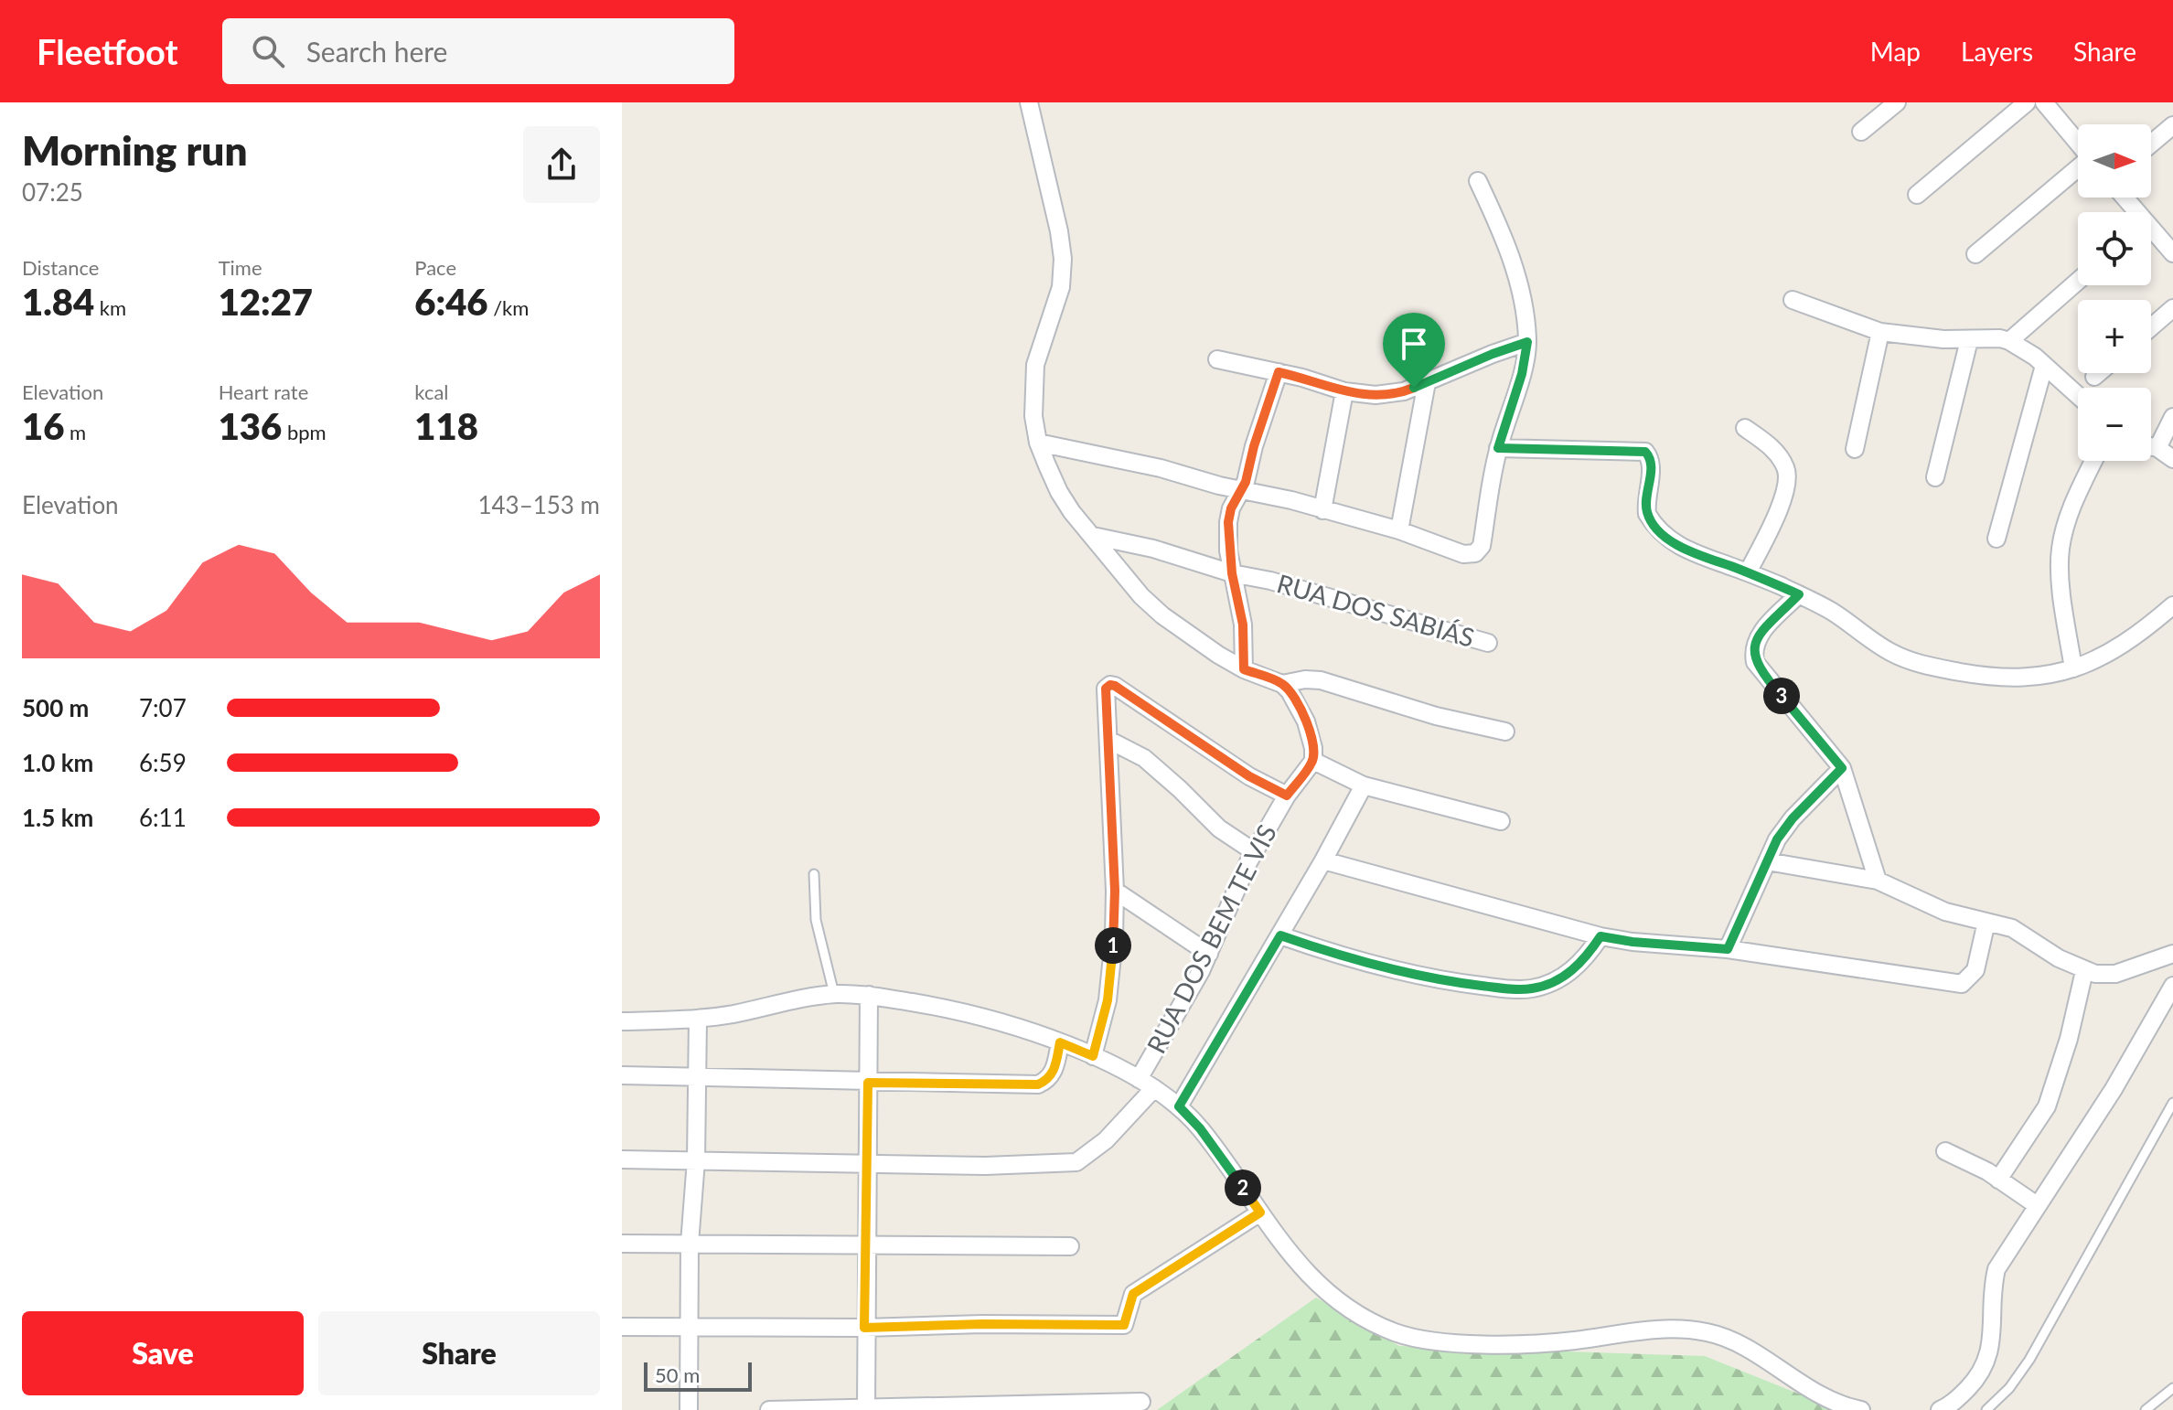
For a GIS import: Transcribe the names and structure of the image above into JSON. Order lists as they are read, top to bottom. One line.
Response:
{"streets":{"street":["RUA DOS SABIÁS","RUA DOS BEM TE VIS"]},"scale_bar":"50 m","north":"right","page":{"header":"Fleetfoot","search":"Search here","nav":["Map","Layers","Share"],"heading":["Morning run","07:25"],"map_buttons":["+","−"],"stats":[["Distance","1.84 km"],["Time","12:27"],["Pace","6:46 /km"],["Elevation","16 m"],["Heart rate","136 bpm"],["kcal","118"]],"chart":["Elevation","143–153 m"],"pins":["3","1","2"],"list":[{"name":"500 m","note":"7:07"},{"name":"1.0 km","note":"6:59"},{"name":"1.5 km","note":"6:11"}],"buttons":["Save","Share"],"scale":"50 m"}}
